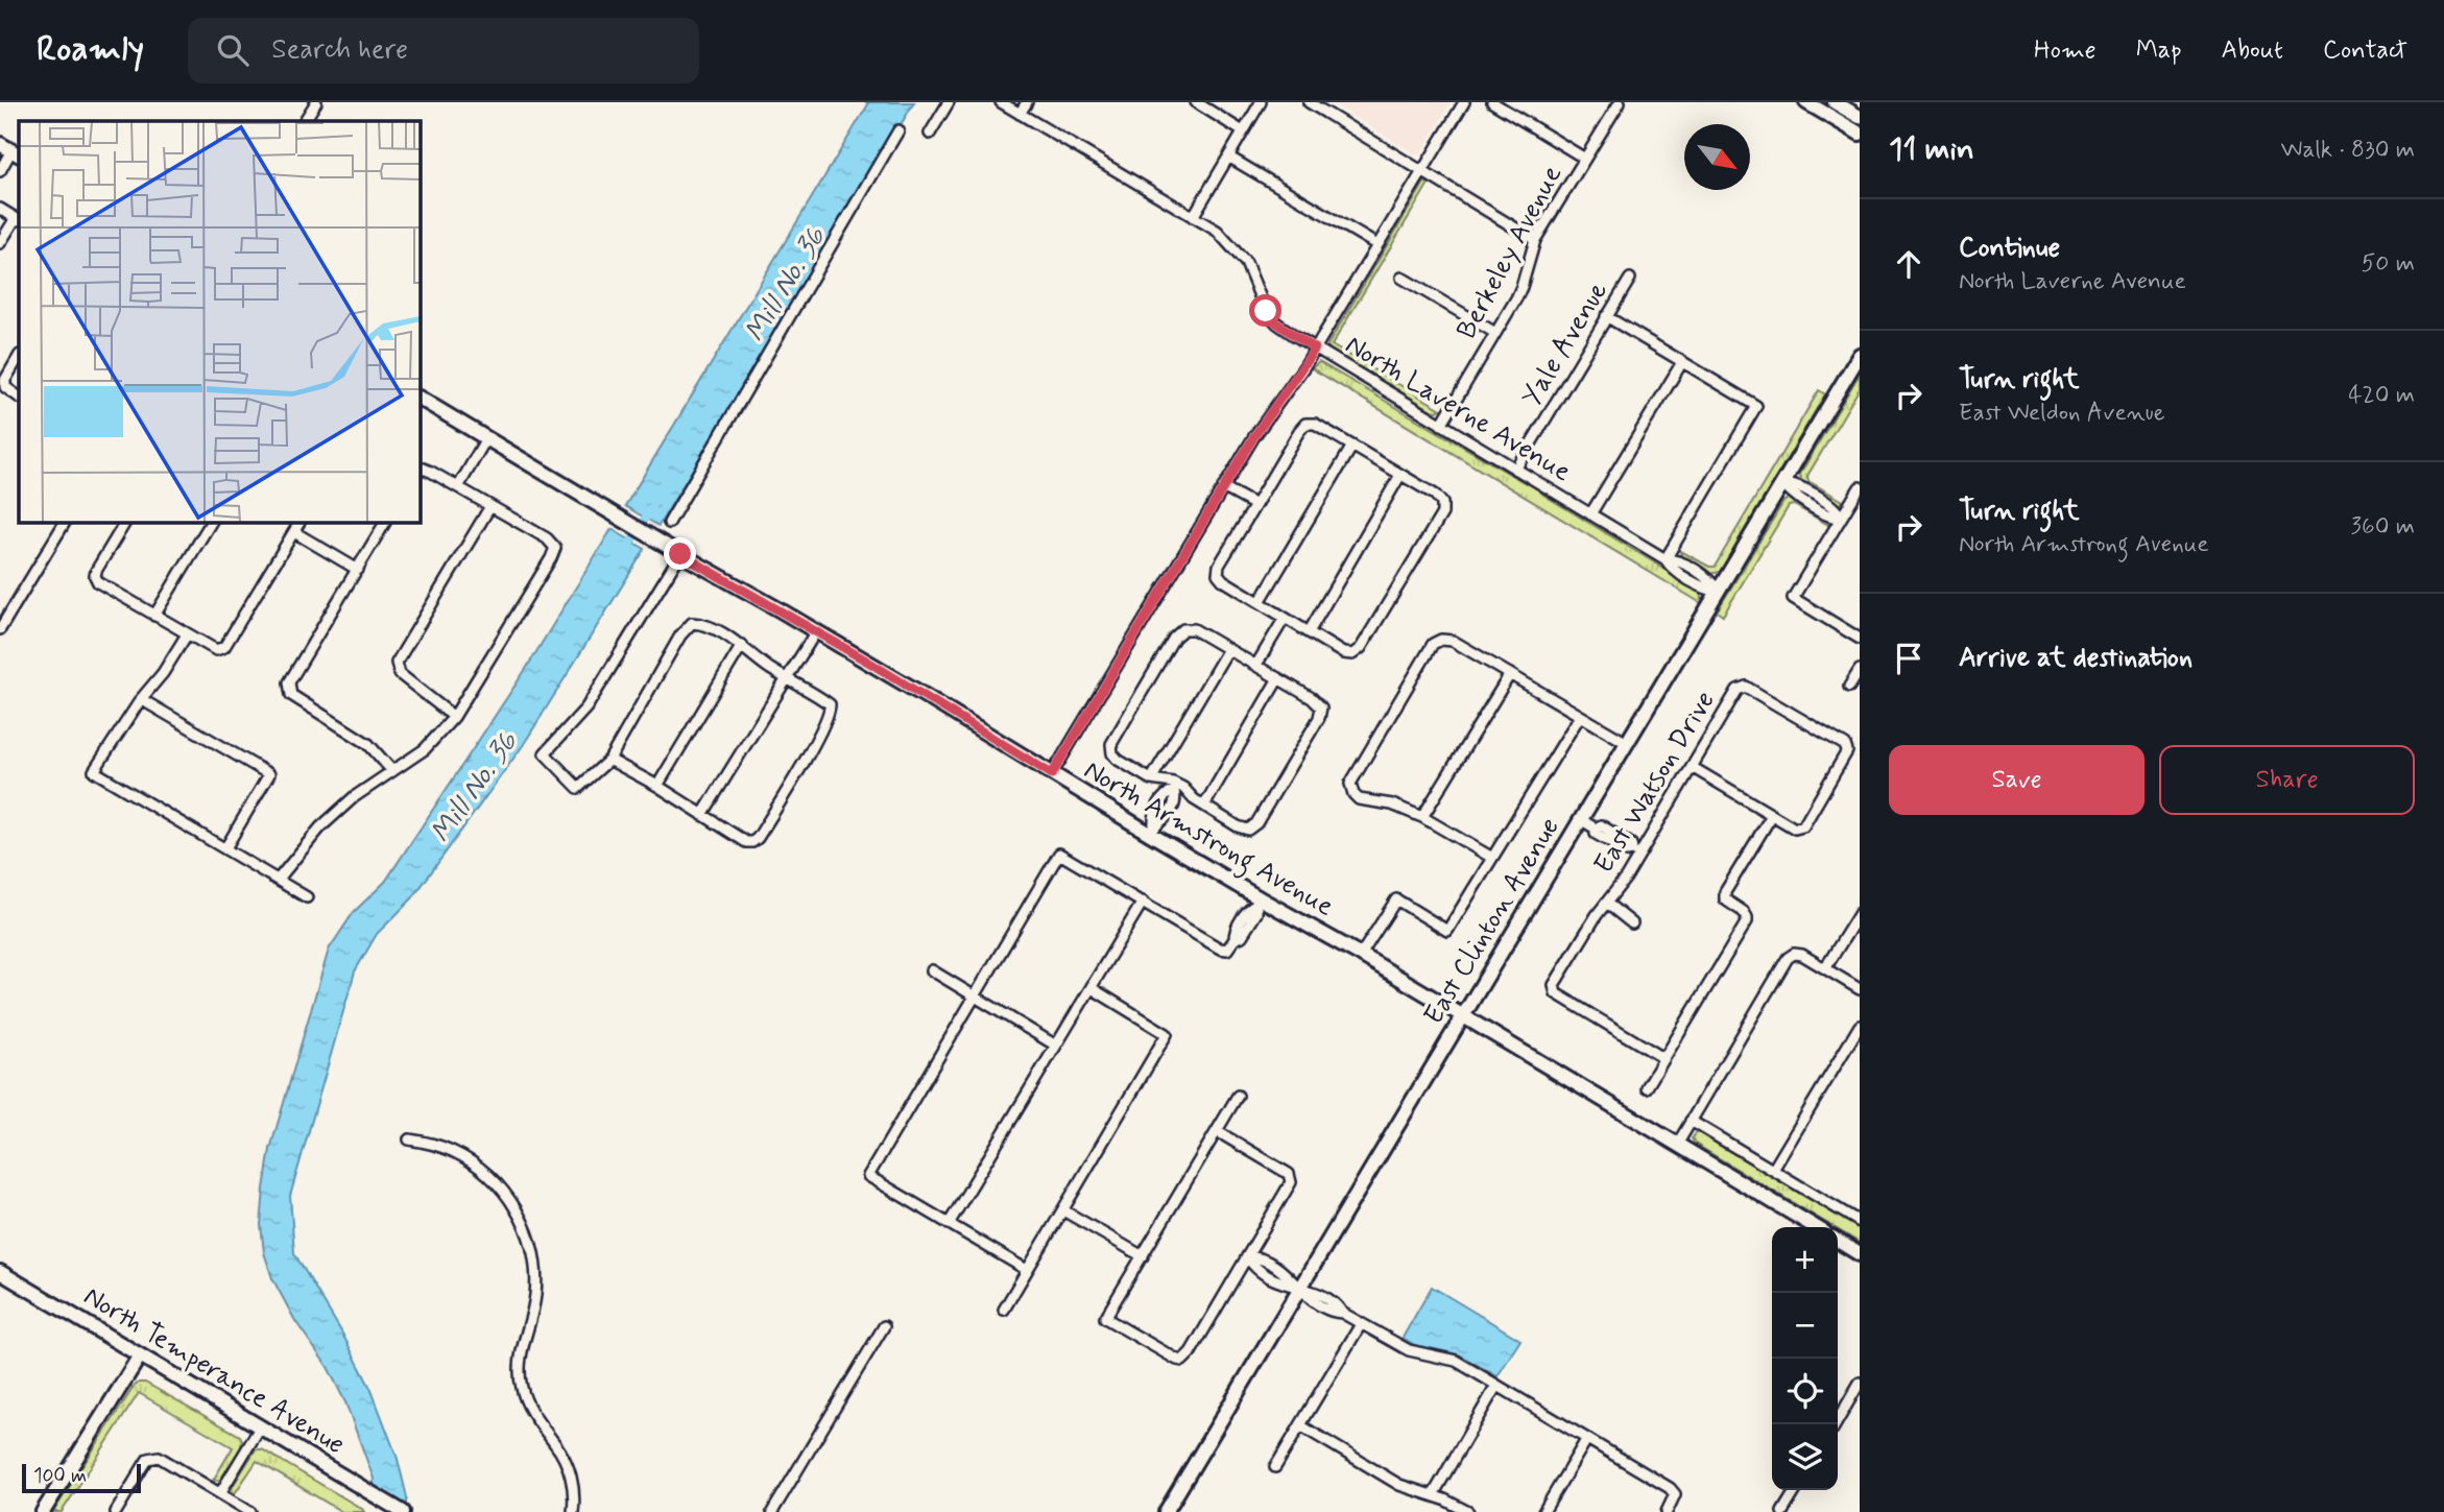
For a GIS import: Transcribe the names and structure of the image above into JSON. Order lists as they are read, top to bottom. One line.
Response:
{"streets":{"street":["Berkeley Avenue","Yale Avenue","North Laverne Avenue","East Watson Drive","North Armstrong Avenue","East Clinton Avenue","North Temperance Avenue"]},"crossings":[["Berkeley Avenue","North Laverne Avenue"],["Yale Avenue","North Laverne Avenue"],["North Laverne Avenue","East Clinton Avenue"],["North Armstrong Avenue","East Clinton Avenue"]],"water":["Mill No. 36"],"scale_bar":"100 m","north":"bottom right","page":{"header":"Roamly","search":"Search here","nav":["Home","Map","About","Contact"],"heading":["11 min","Walk · 830 m"],"list":[["Continue","North Laverne Avenue","50 m"],["Turn right","East Weldon Avenue","420 m"],["Turn right","North Armstrong Avenue","360 m"],"Arrive at destination"],"buttons":["Save","Share"],"map_buttons":["+","−"],"scale":"100 m"}}
